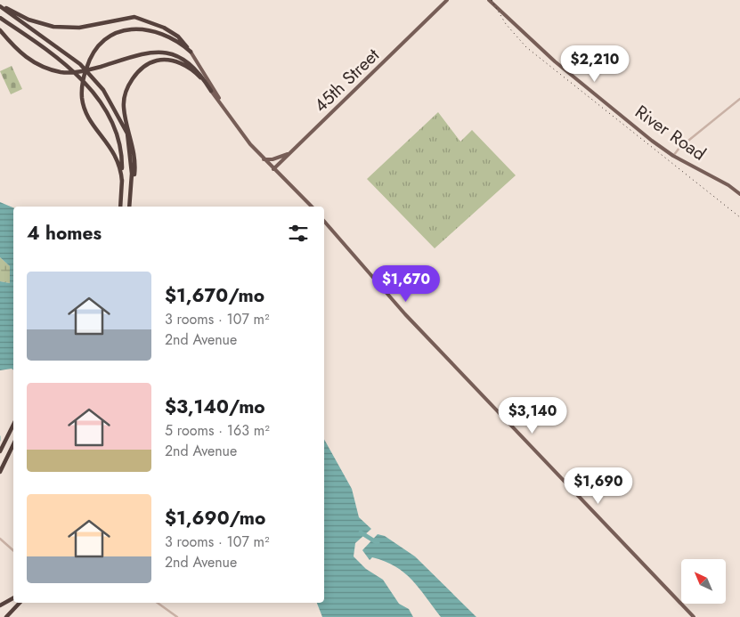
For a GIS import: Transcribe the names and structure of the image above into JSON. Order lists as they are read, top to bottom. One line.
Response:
{"streets":{"main road":["45th Street","River Road"]},"north":"top left","page":{"price":["$2,210","$1,670","$3,140","$1,690"],"heading":"4 homes","list":[{"name":"$1,670/mo","note":"3 rooms · 107 m² · 2nd Avenue"},{"name":"$3,140/mo","note":"5 rooms · 163 m² · 2nd Avenue"},{"name":"$1,690/mo","note":"3 rooms · 107 m² · 2nd Avenue"}]}}
